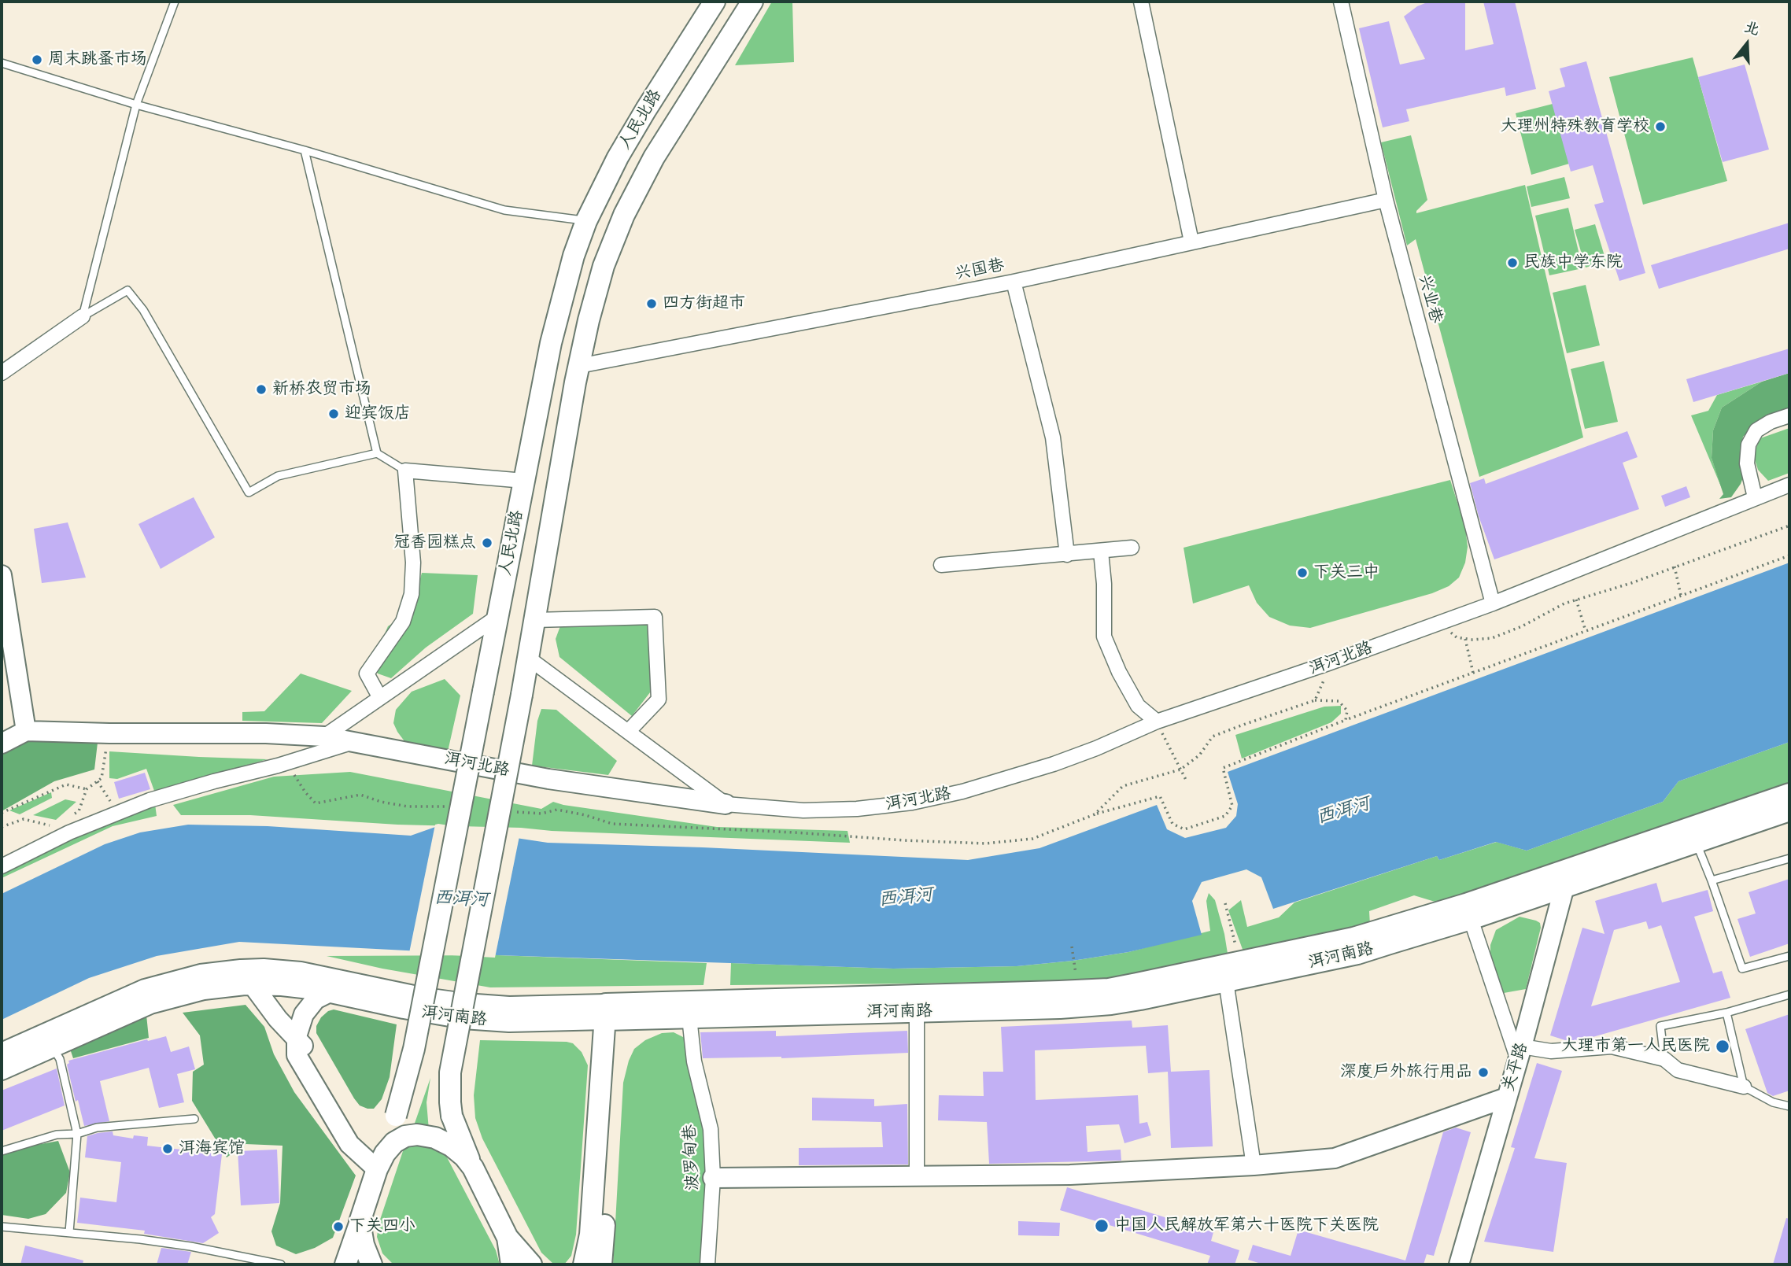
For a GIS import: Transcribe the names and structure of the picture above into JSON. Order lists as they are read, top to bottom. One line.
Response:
{"streets":{"main road":["人民北路","洱河南路"],"street":["兴国巷","兴业巷","洱河北路","关平路","波罗甸巷"]},"crossings":[["人民北路","兴国巷"],["兴国巷","兴业巷"],["兴业巷","洱河北路"],["洱河南路","关平路"],["洱河南路","波罗甸巷"]],"water":["西洱河"],"places":["周末跳蚤市场","大理州特殊教育学校","民族中学东院","四方街超市","新桥农贸市场","迎宾饭店","冠香园糕点","下关三中","大理市第一人民医院","深度户外旅行用品","洱海宾馆","中国人民解放军第六十医院下关医院","下关四小"],"north":"top"}
